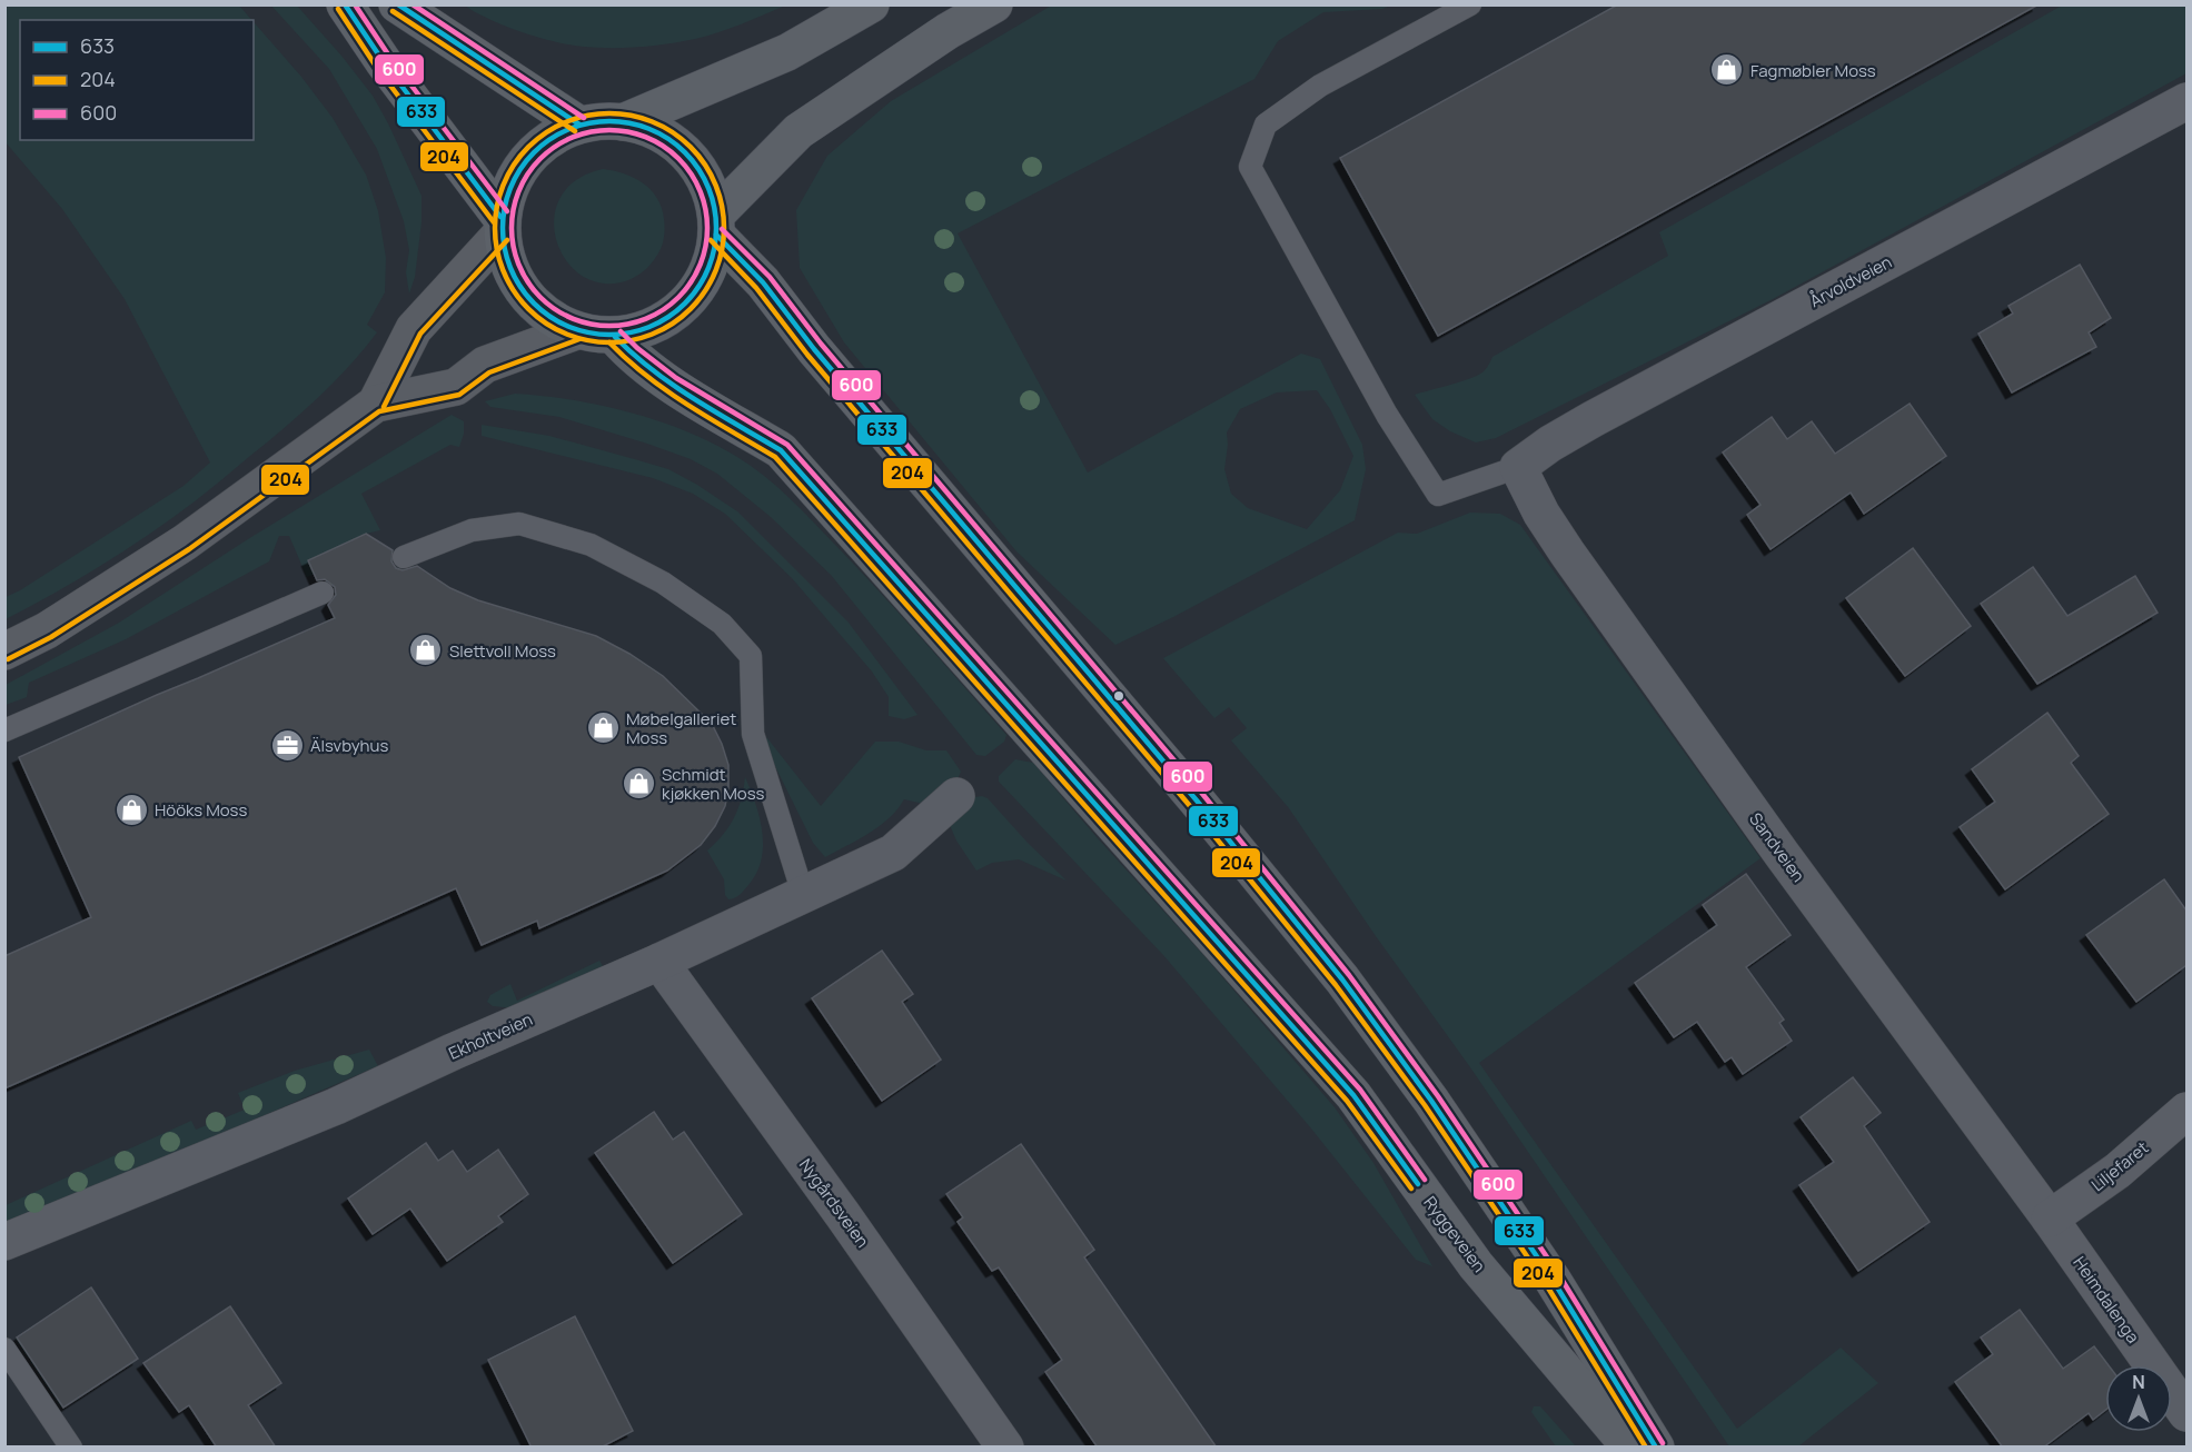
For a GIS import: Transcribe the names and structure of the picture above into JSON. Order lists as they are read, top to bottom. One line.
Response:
{"streets":{"main road":["Ryggeveien"],"street":["Årvoldveien","Sandveien","Ekholtveien","Liljefaret","Nygårdsveien","Heimdalenga"]},"crossings":[["Årvoldveien","Sandveien"],["Sandveien","Liljefaret"],["Sandveien","Heimdalenga"],["Ekholtveien","Nygårdsveien"],["Liljefaret","Heimdalenga"]],"places":{"shop":["Fagmøbler Moss","Slettvoll Moss","Møbelgalleriet Moss","Schmidt kjøkken Moss","Hööks Moss"],"office":["Älsvbyhus"]},"lines":["transit line 633","transit line 600","transit line 204"],"legend":["633","204","600"],"north":"top"}
